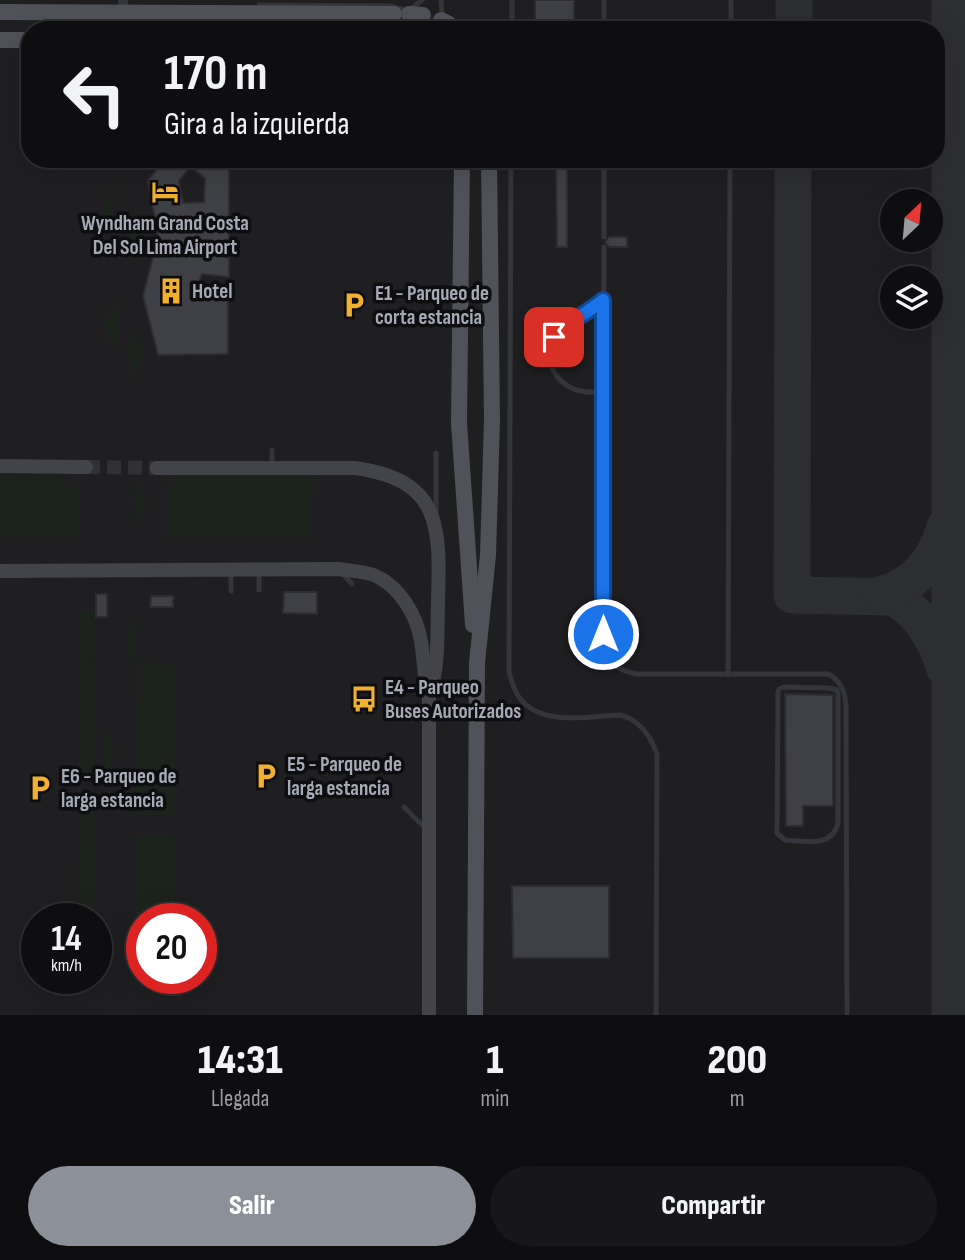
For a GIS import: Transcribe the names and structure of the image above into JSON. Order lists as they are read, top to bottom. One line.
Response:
{"places":{"hotel":["Wyndham Grand Costa Del Sol Lima Airport"],"building":["Hotel"],"parking":["E1 - Parqueo de corta estancia","E5 - Parqueo de larga estancia","E6 - Parqueo de larga estancia"],"bus stop":["E4 - Parqueo Buses Autorizados"]},"north":"top right","page":{"turn":["170 m","Gira a la izquierda"],"speed":"14 km/h","limit":"20","eta":["14:31","Llegada","1","min","200","m"],"buttons":["Salir","Compartir"]}}
